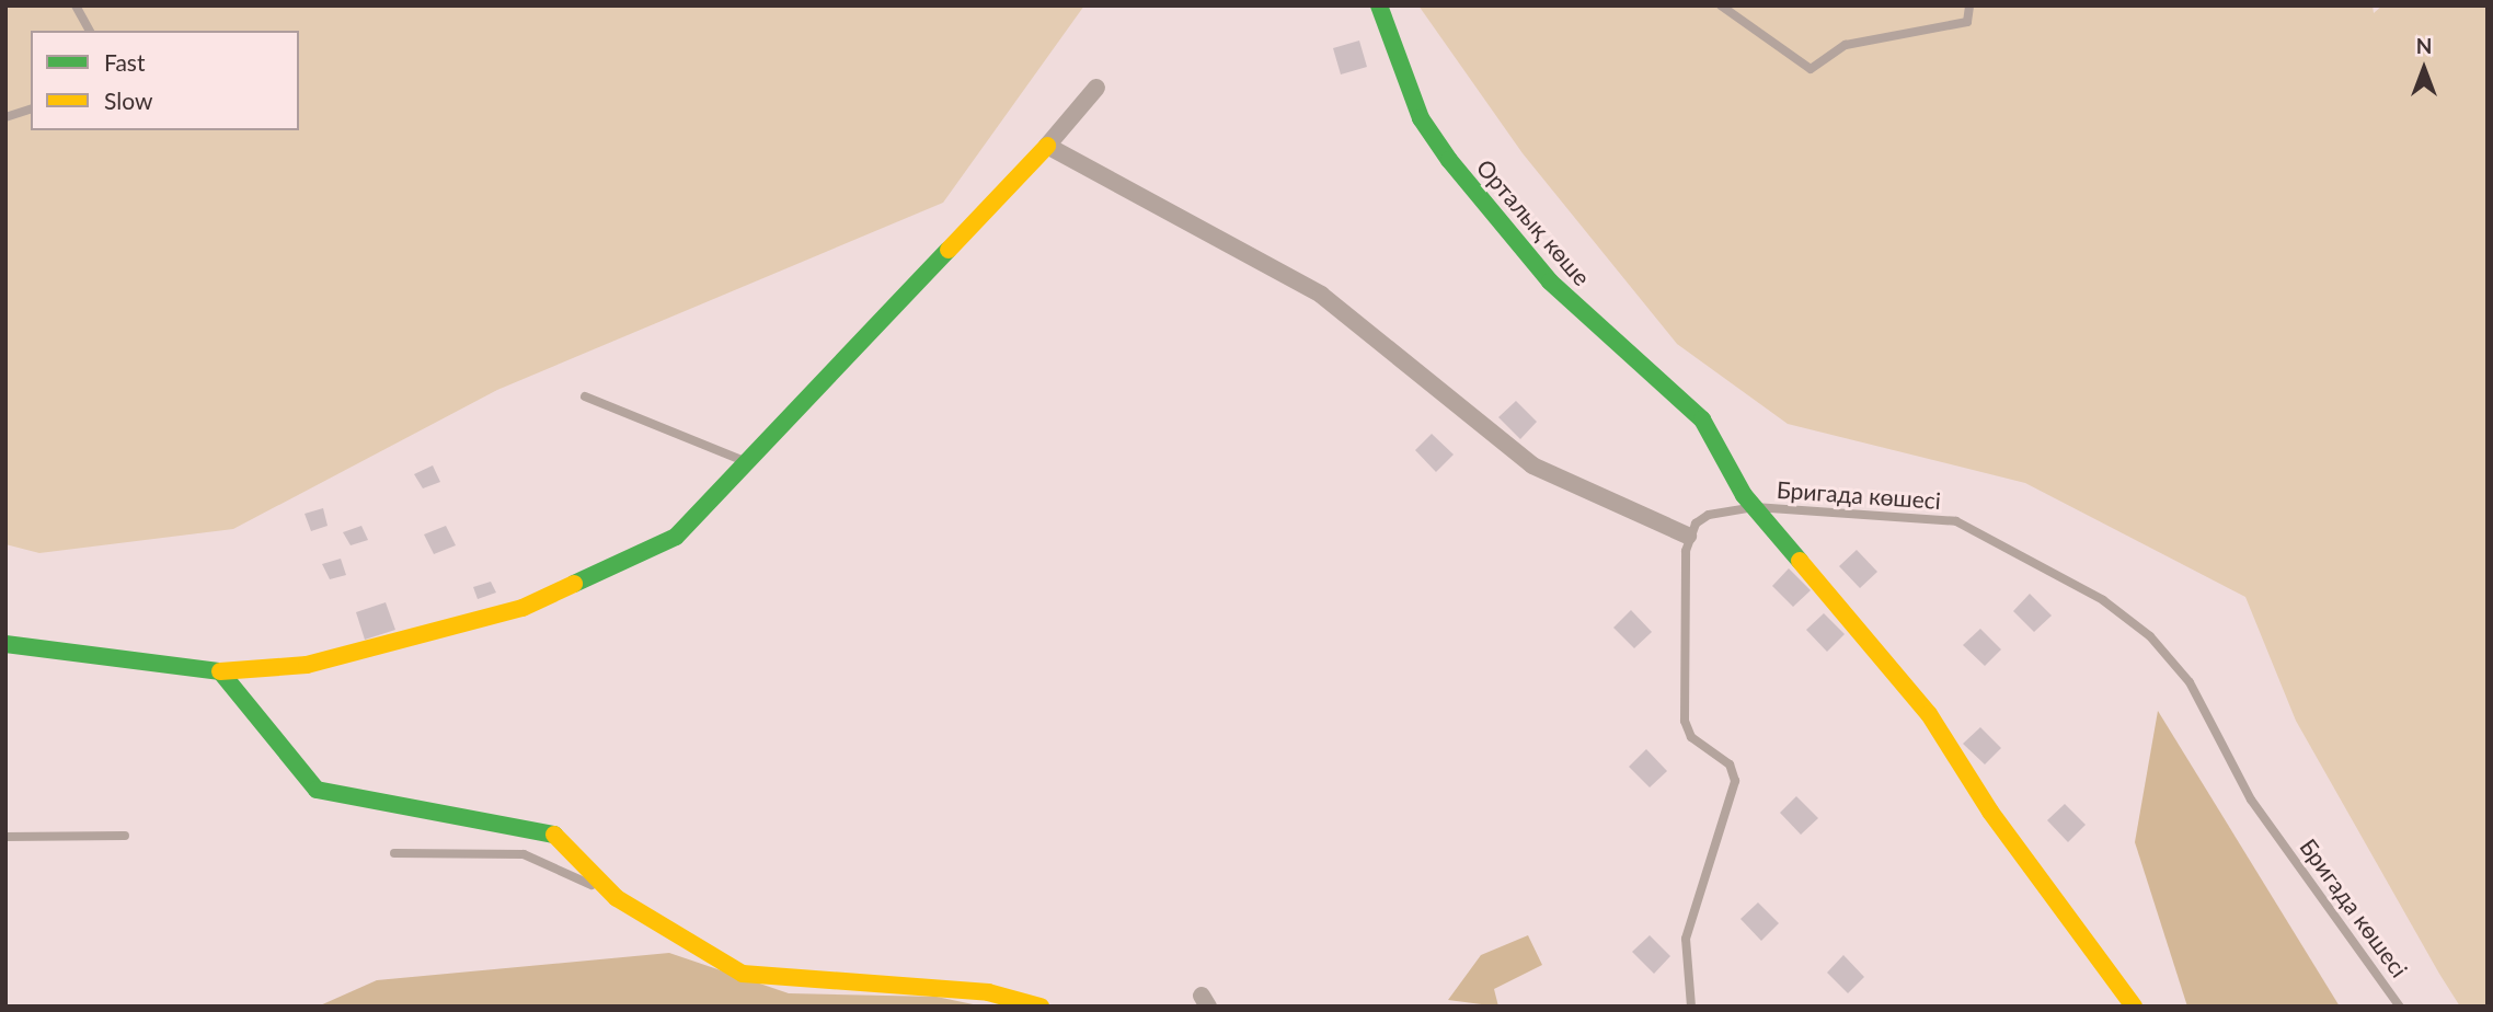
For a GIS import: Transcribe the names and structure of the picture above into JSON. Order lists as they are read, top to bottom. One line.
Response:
{"streets":{"street":["Орталық көше"],"lane":["Бригада көшесі"]},"crossings":[["Орталық көше","Бригада көшесі"]],"legend":["Fast","Slow"],"north":"top"}
